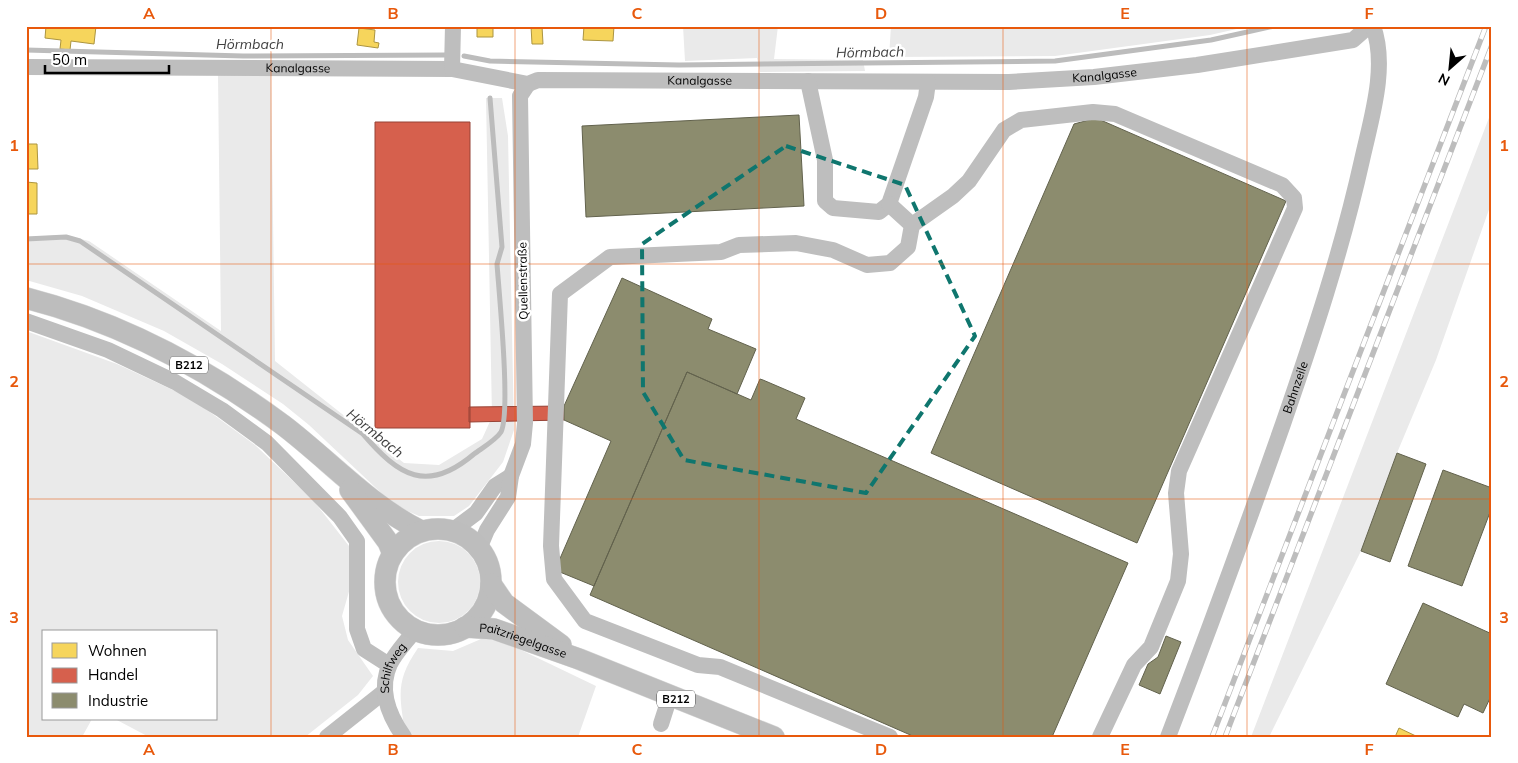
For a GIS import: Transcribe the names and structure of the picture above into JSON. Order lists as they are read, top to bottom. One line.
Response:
{"streets":{"main road":["B212","Paitzriegelgasse"],"street":["Kanalgasse","Quellenstraße","Bahnzeile","Schilfweg"]},"crossings":[["Kanalgasse","Quellenstraße"],["Kanalgasse","Bahnzeile"],["Quellenstraße","B212"],["Quellenstraße","Paitzriegelgasse"],["Quellenstraße","Schilfweg"],["B212","Paitzriegelgasse"],["B212","Schilfweg"],["Paitzriegelgasse","Schilfweg"]],"water":["Hörmbach"],"legend":["Wohnen","Handel","Industrie"],"scale_bar":"50 m","north":"bottom left","grid":{"columns":["A","B","C","D","E","F"],"rows":["1","2","3"]}}
